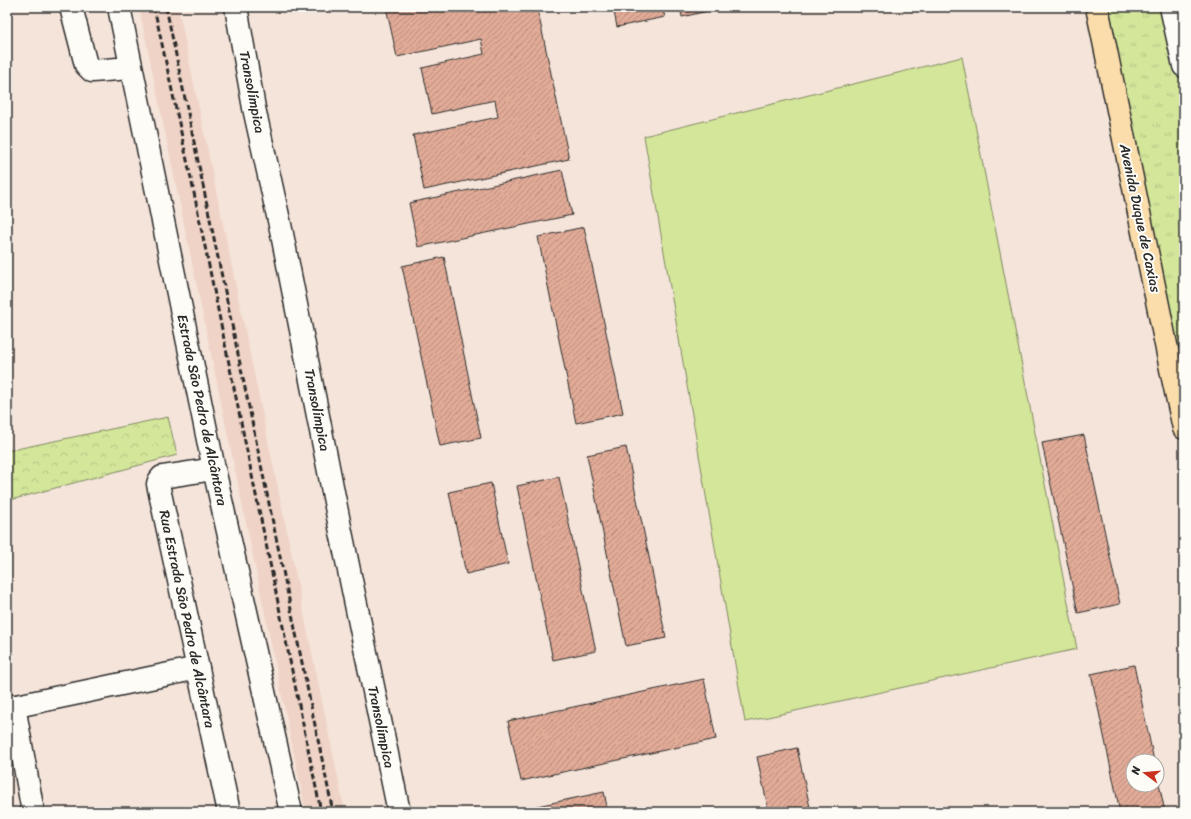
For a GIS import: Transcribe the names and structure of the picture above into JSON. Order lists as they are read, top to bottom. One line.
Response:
{"streets":{"main road":["Avenida Duque de Caxias"],"street":["Transolímpica","Estrada São Pedro de Alcântara","Rua Estrada São Pedro de Alcântara"]},"crossings":[["Estrada São Pedro de Alcântara","Rua Estrada São Pedro de Alcântara"]],"north":"left"}
